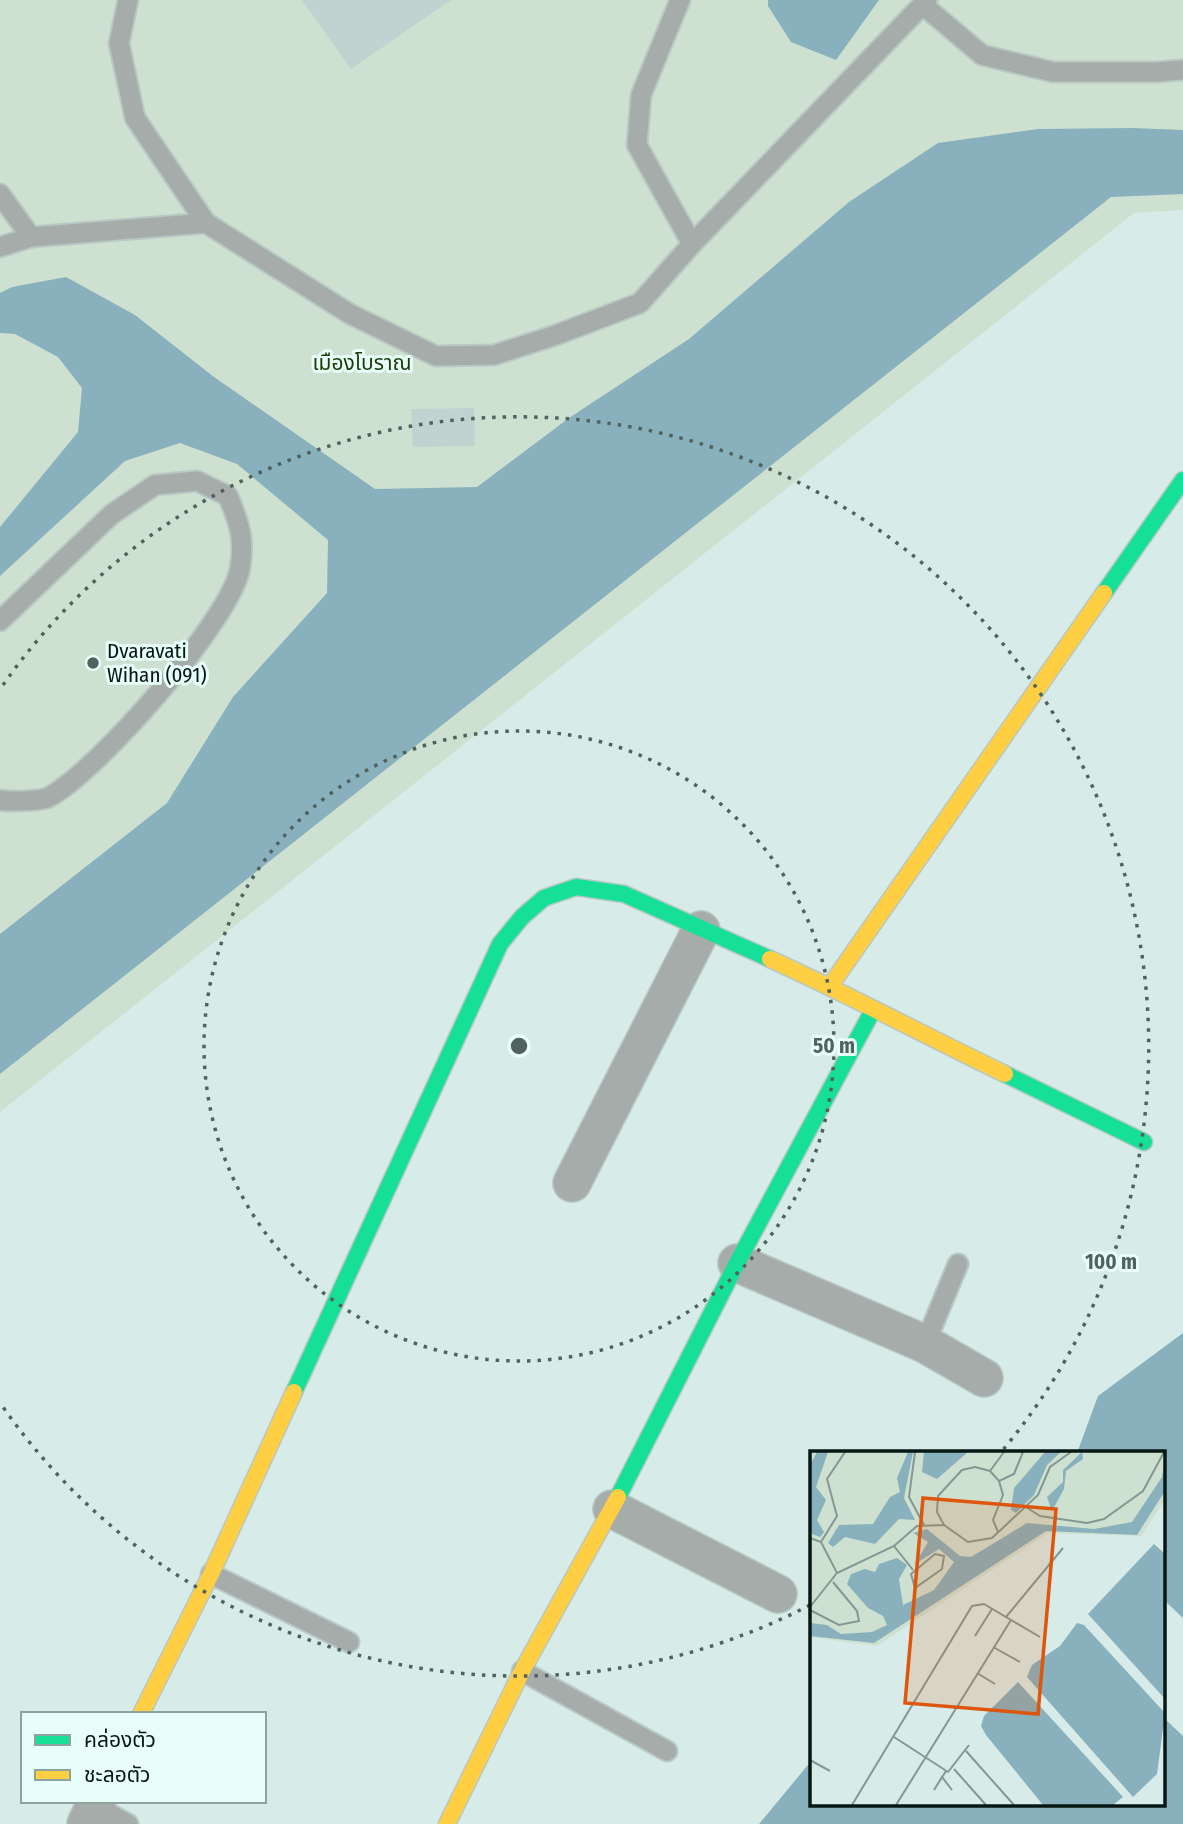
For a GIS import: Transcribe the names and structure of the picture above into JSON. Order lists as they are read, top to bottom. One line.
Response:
{"parks":["เมืองโบราณ"],"places":["Dvaravati Wihan (091)"],"legend":["คล่องตัว","ชะลอตัว"],"rings":["50 m","100 m"]}
